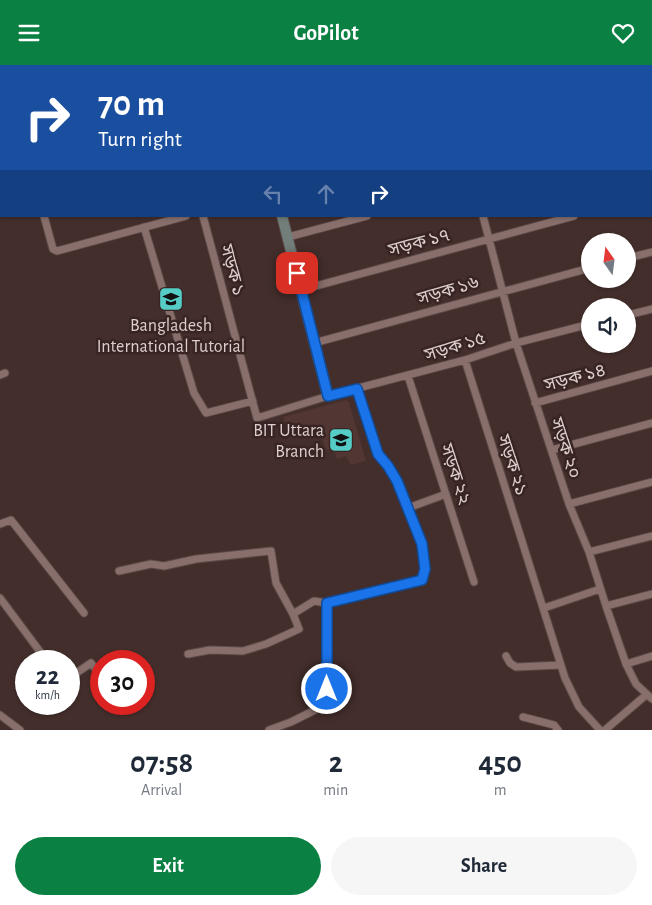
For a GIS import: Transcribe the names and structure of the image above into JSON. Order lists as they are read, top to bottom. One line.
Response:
{"streets":{"street":["সড়ক ১৭","সড়ক ১","সড়ক ১৬","সড়ক ১৫","সড়ক ১৪","সড়ক ২০","সড়ক ২১","সড়ক ২২"]},"crossings":[["সড়ক ১৭","সড়ক ২০"],["সড়ক ১","সড়ক ১৫"],["সড়ক ১৬","সড়ক ২০"],["সড়ক ১৫","সড়ক ২০"],["সড়ক ১৫","সড়ক ২১"],["সড়ক ১৫","সড়ক ২২"],["সড়ক ১৪","সড়ক ২০"]],"places":{"school or university":["Bangladesh International Tutorial","BIT Uttara Branch"]},"north":"top","page":{"header":"GoPilot","turn":["70 m","Turn right"],"speed":"22 km/h","limit":"30","eta":["07:58","Arrival","2","min","450","m"],"buttons":["Exit","Share"]}}
